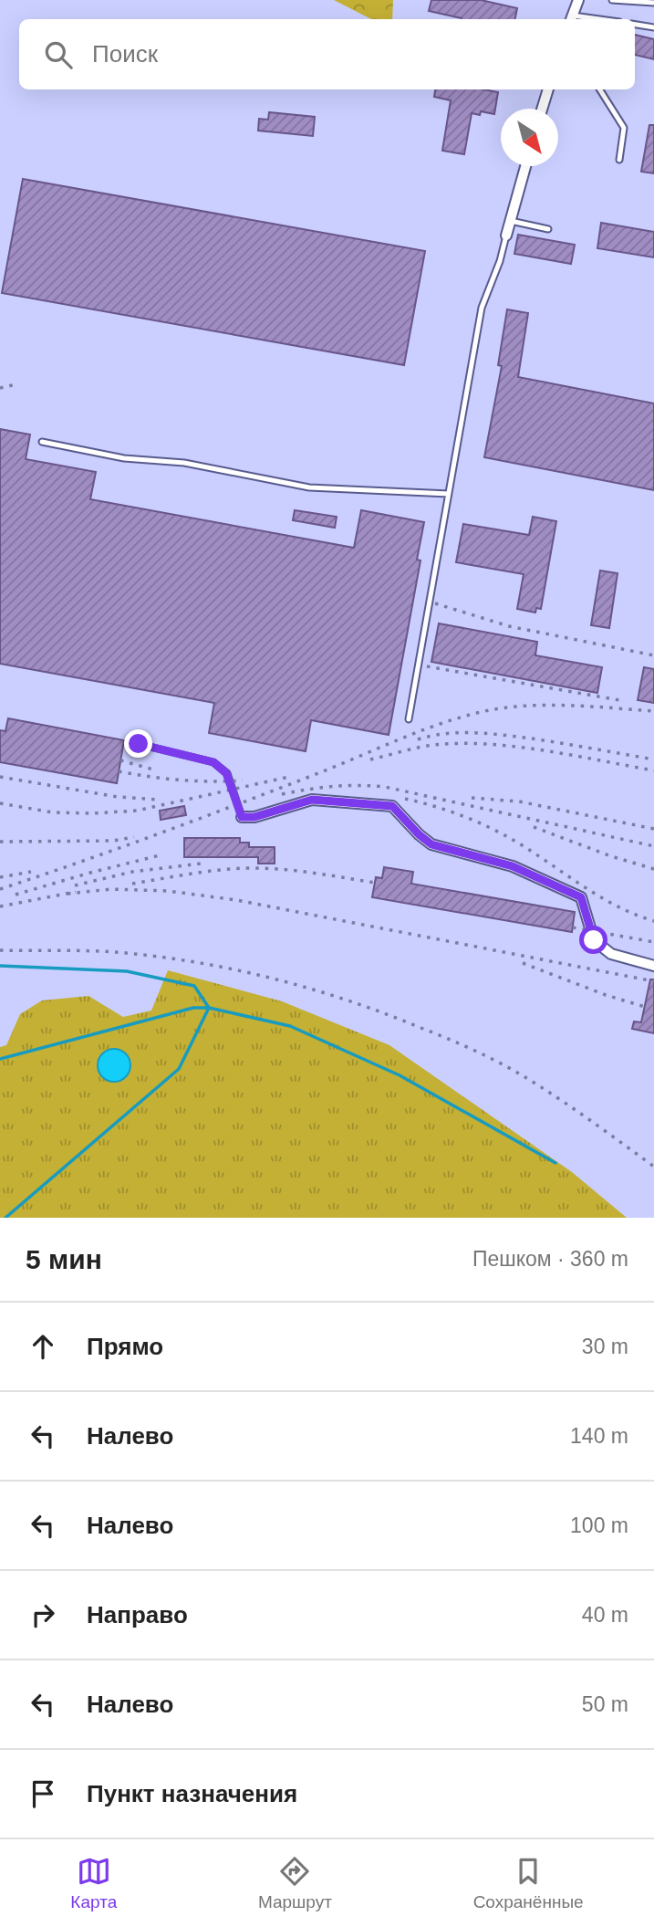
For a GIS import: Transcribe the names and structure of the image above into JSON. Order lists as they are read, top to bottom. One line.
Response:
{"north":"bottom right","page":{"search":"Поиск","heading":["5 мин","Пешком · 360 m"],"list":[["Прямо","30 m"],["Налево","140 m"],["Налево","100 m"],["Направо","40 m"],["Налево","50 m"],"Пункт назначения"],"nav":["Карта","Маршрут","Сохранённые"]}}
